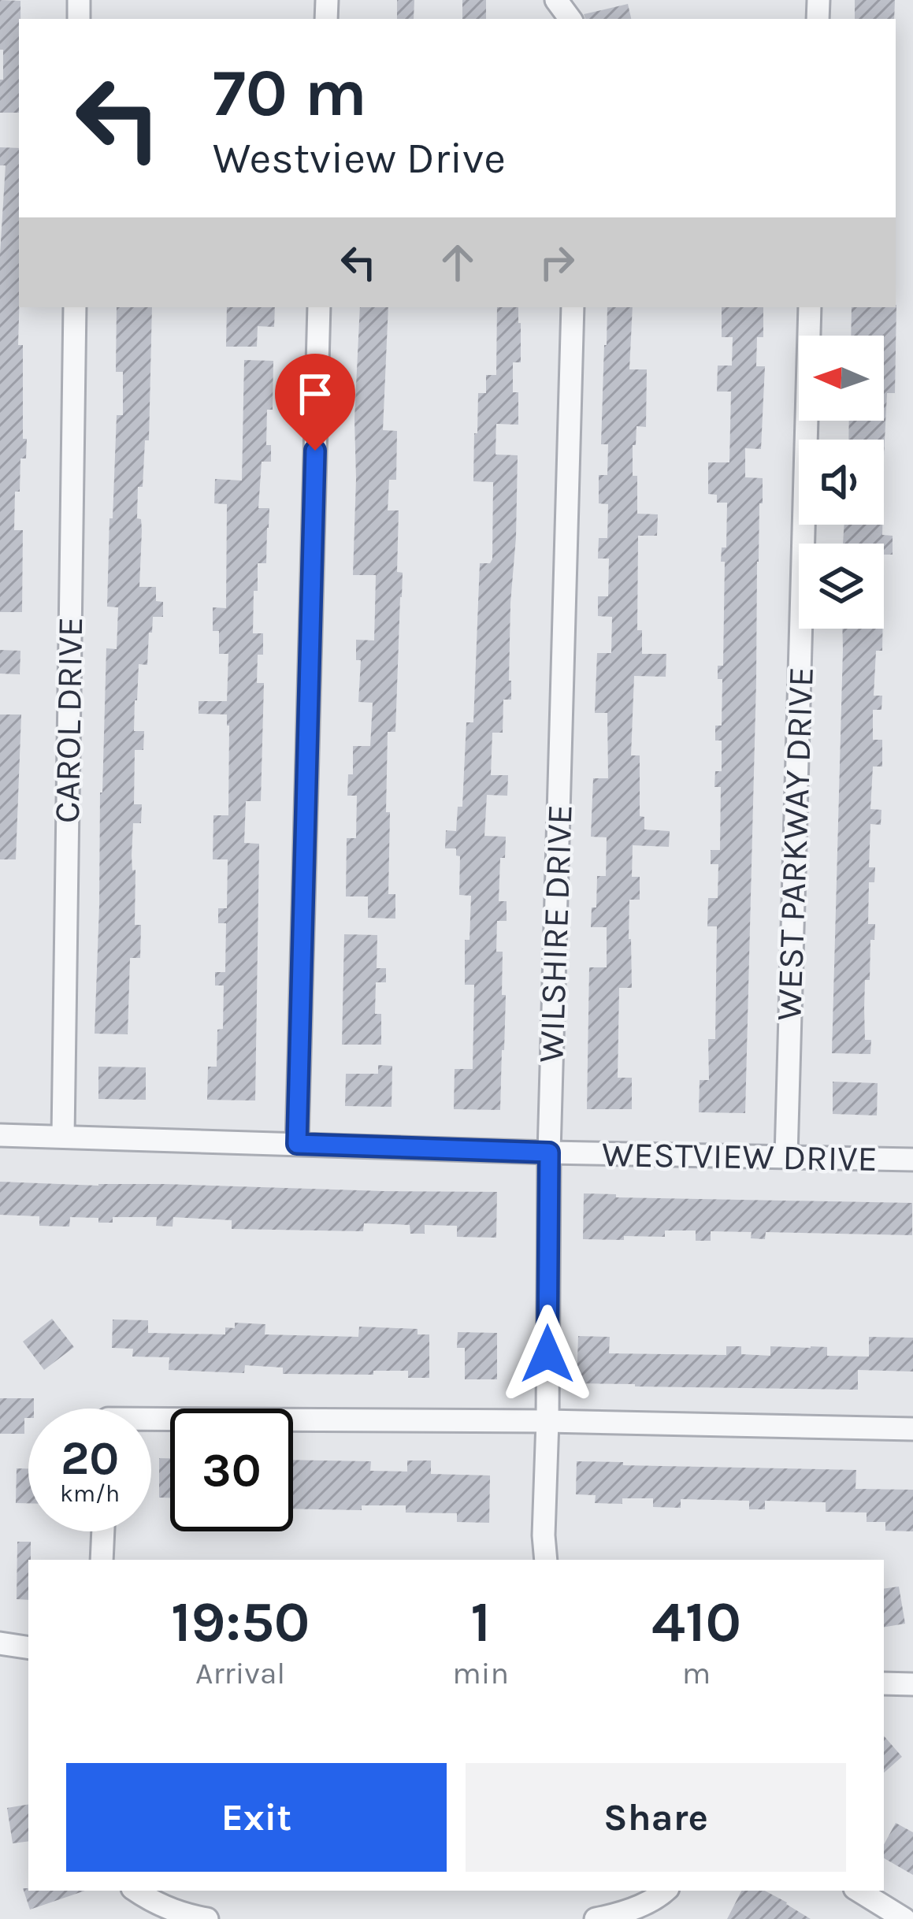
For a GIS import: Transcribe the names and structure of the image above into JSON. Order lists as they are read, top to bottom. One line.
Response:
{"streets":{"street":["CAROL DRIVE","WEST PARKWAY DRIVE","WILSHIRE DRIVE","WESTVIEW DRIVE"]},"crossings":[["CAROL DRIVE","WESTVIEW DRIVE"],["WEST PARKWAY DRIVE","WESTVIEW DRIVE"],["WILSHIRE DRIVE","WESTVIEW DRIVE"]],"north":"left","page":{"turn":["70 m","Westview Drive"],"speed":"20 km/h","limit":"30","eta":["19:50","Arrival","1","min","410","m"],"buttons":["Exit","Share"]}}
